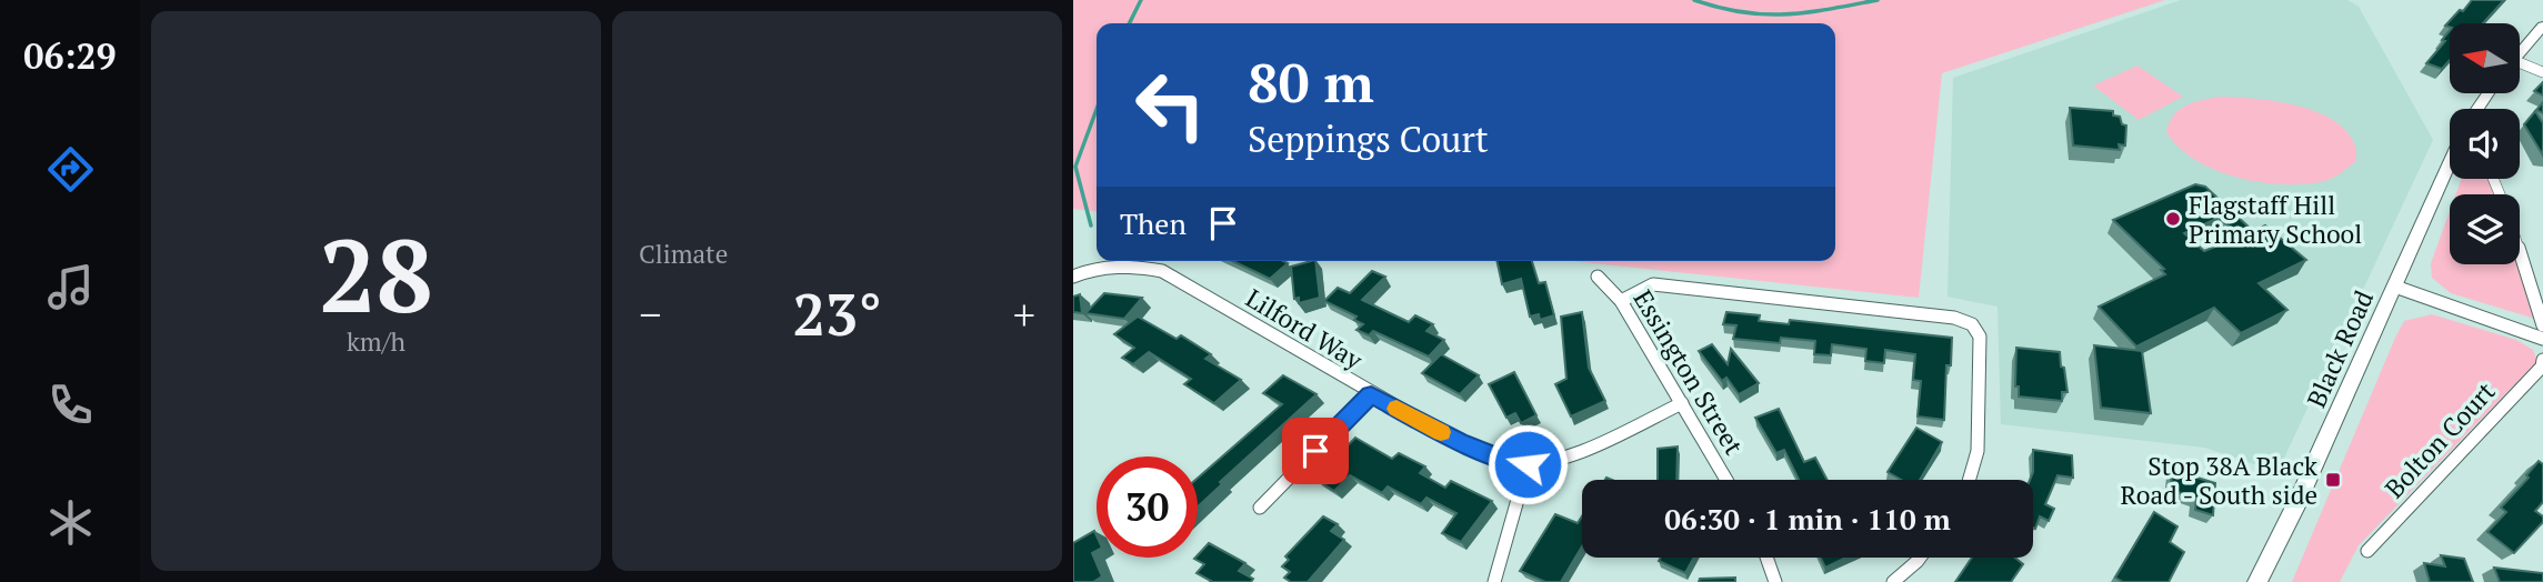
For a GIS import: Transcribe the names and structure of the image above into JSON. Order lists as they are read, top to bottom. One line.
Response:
{"streets":{"main road":["Black Road"],"street":["Lilford Way","Essington Street","Bolton Court"]},"crossings":[["Lilford Way","Essington Street"]],"places":{"other":["Flagstaff Hill Primary School"],"transit":["Stop 38A Black Road - South side"]},"north":"left","page":{"tabs":"06:29","tile":[["28","km/h"],"Climate"],"turn":["80 m","Seppings Court"],"then":"Then","heat":["−","23°","+"],"limit":"30","trip":"06:30 · 1 min · 110 m"}}
